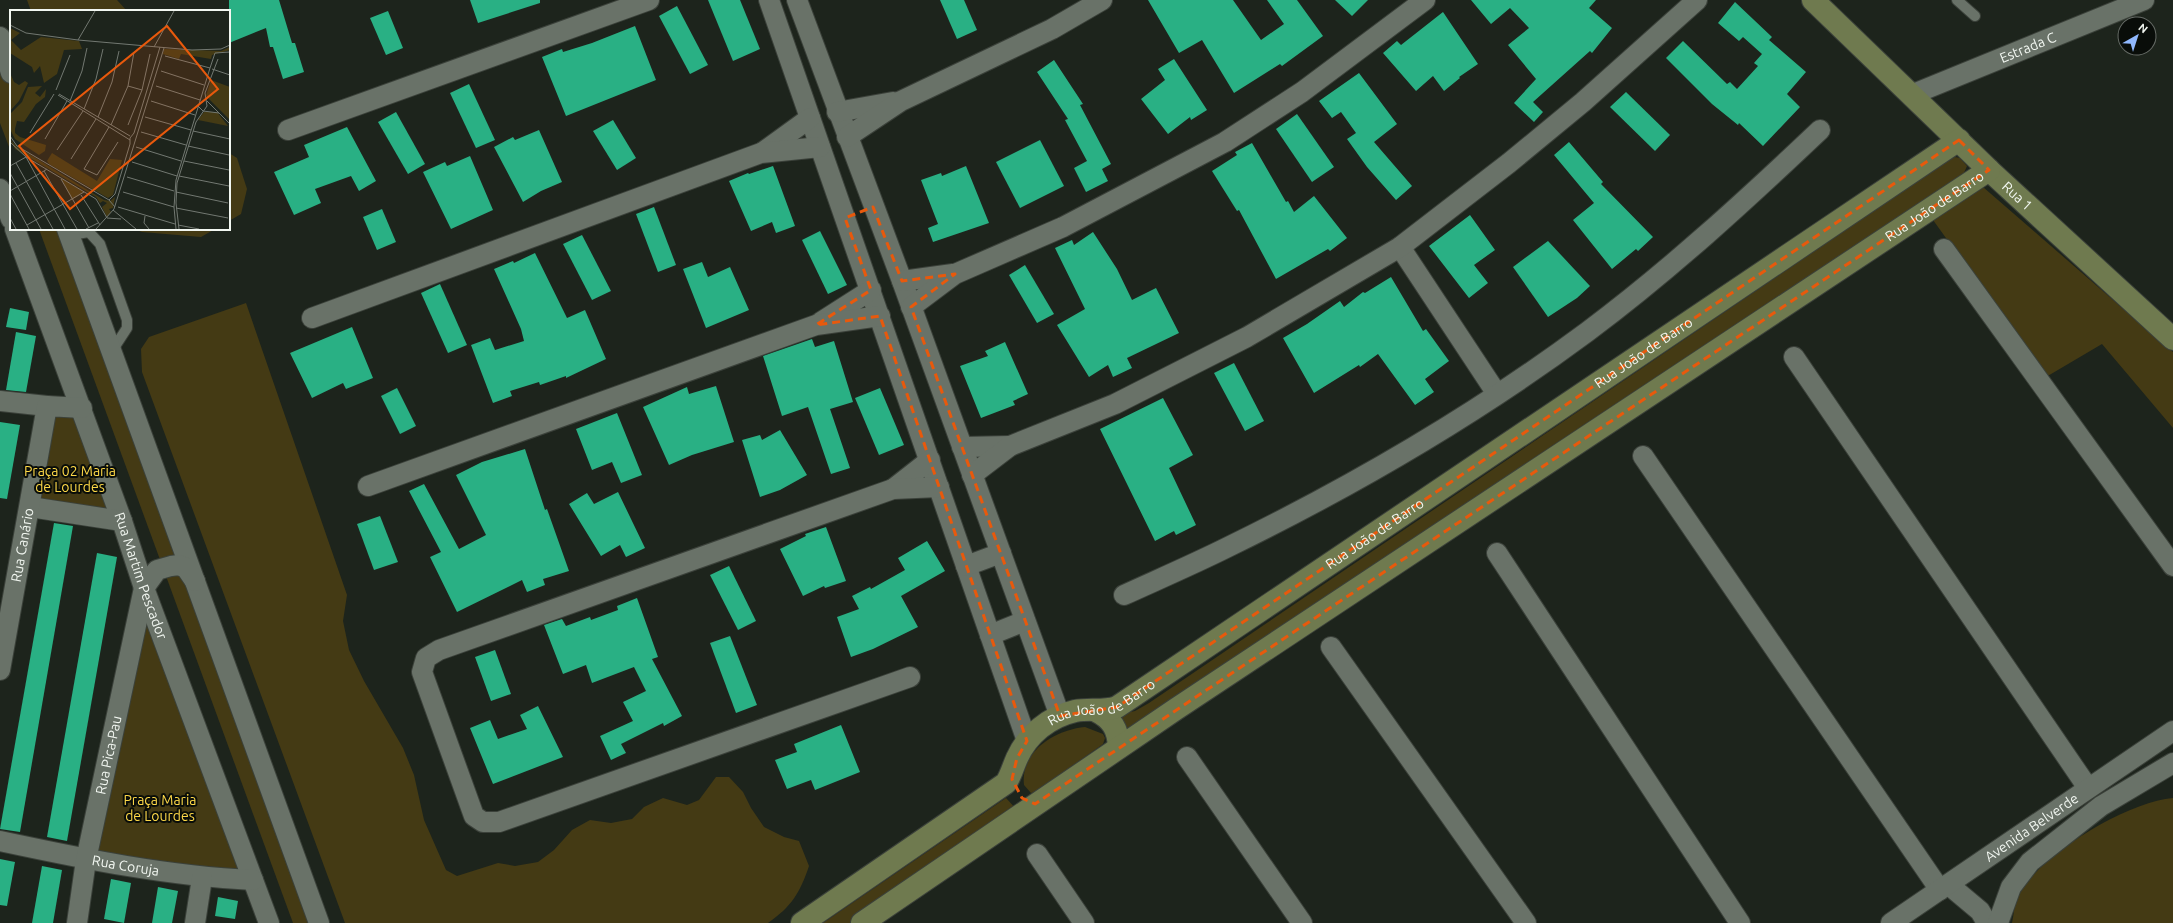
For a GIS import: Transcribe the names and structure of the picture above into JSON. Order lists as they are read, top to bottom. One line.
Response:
{"streets":{"street":["Estrada C","Rua 1","Rua João de Barro","Rua Canário","Rua Martim Pescador","Rua Pica-Pau","Avenida Belverde","Rua Coruja"]},"crossings":[["Estrada C","Rua 1"],["Rua 1","Rua João de Barro"],["Rua Martim Pescador","Rua Pica-Pau"],["Rua Martim Pescador","Rua Coruja"],["Rua Pica-Pau","Rua Coruja"]],"parks":["Praça 02 Maria de Lourdes","Praça Maria de Lourdes"],"north":"top right"}
